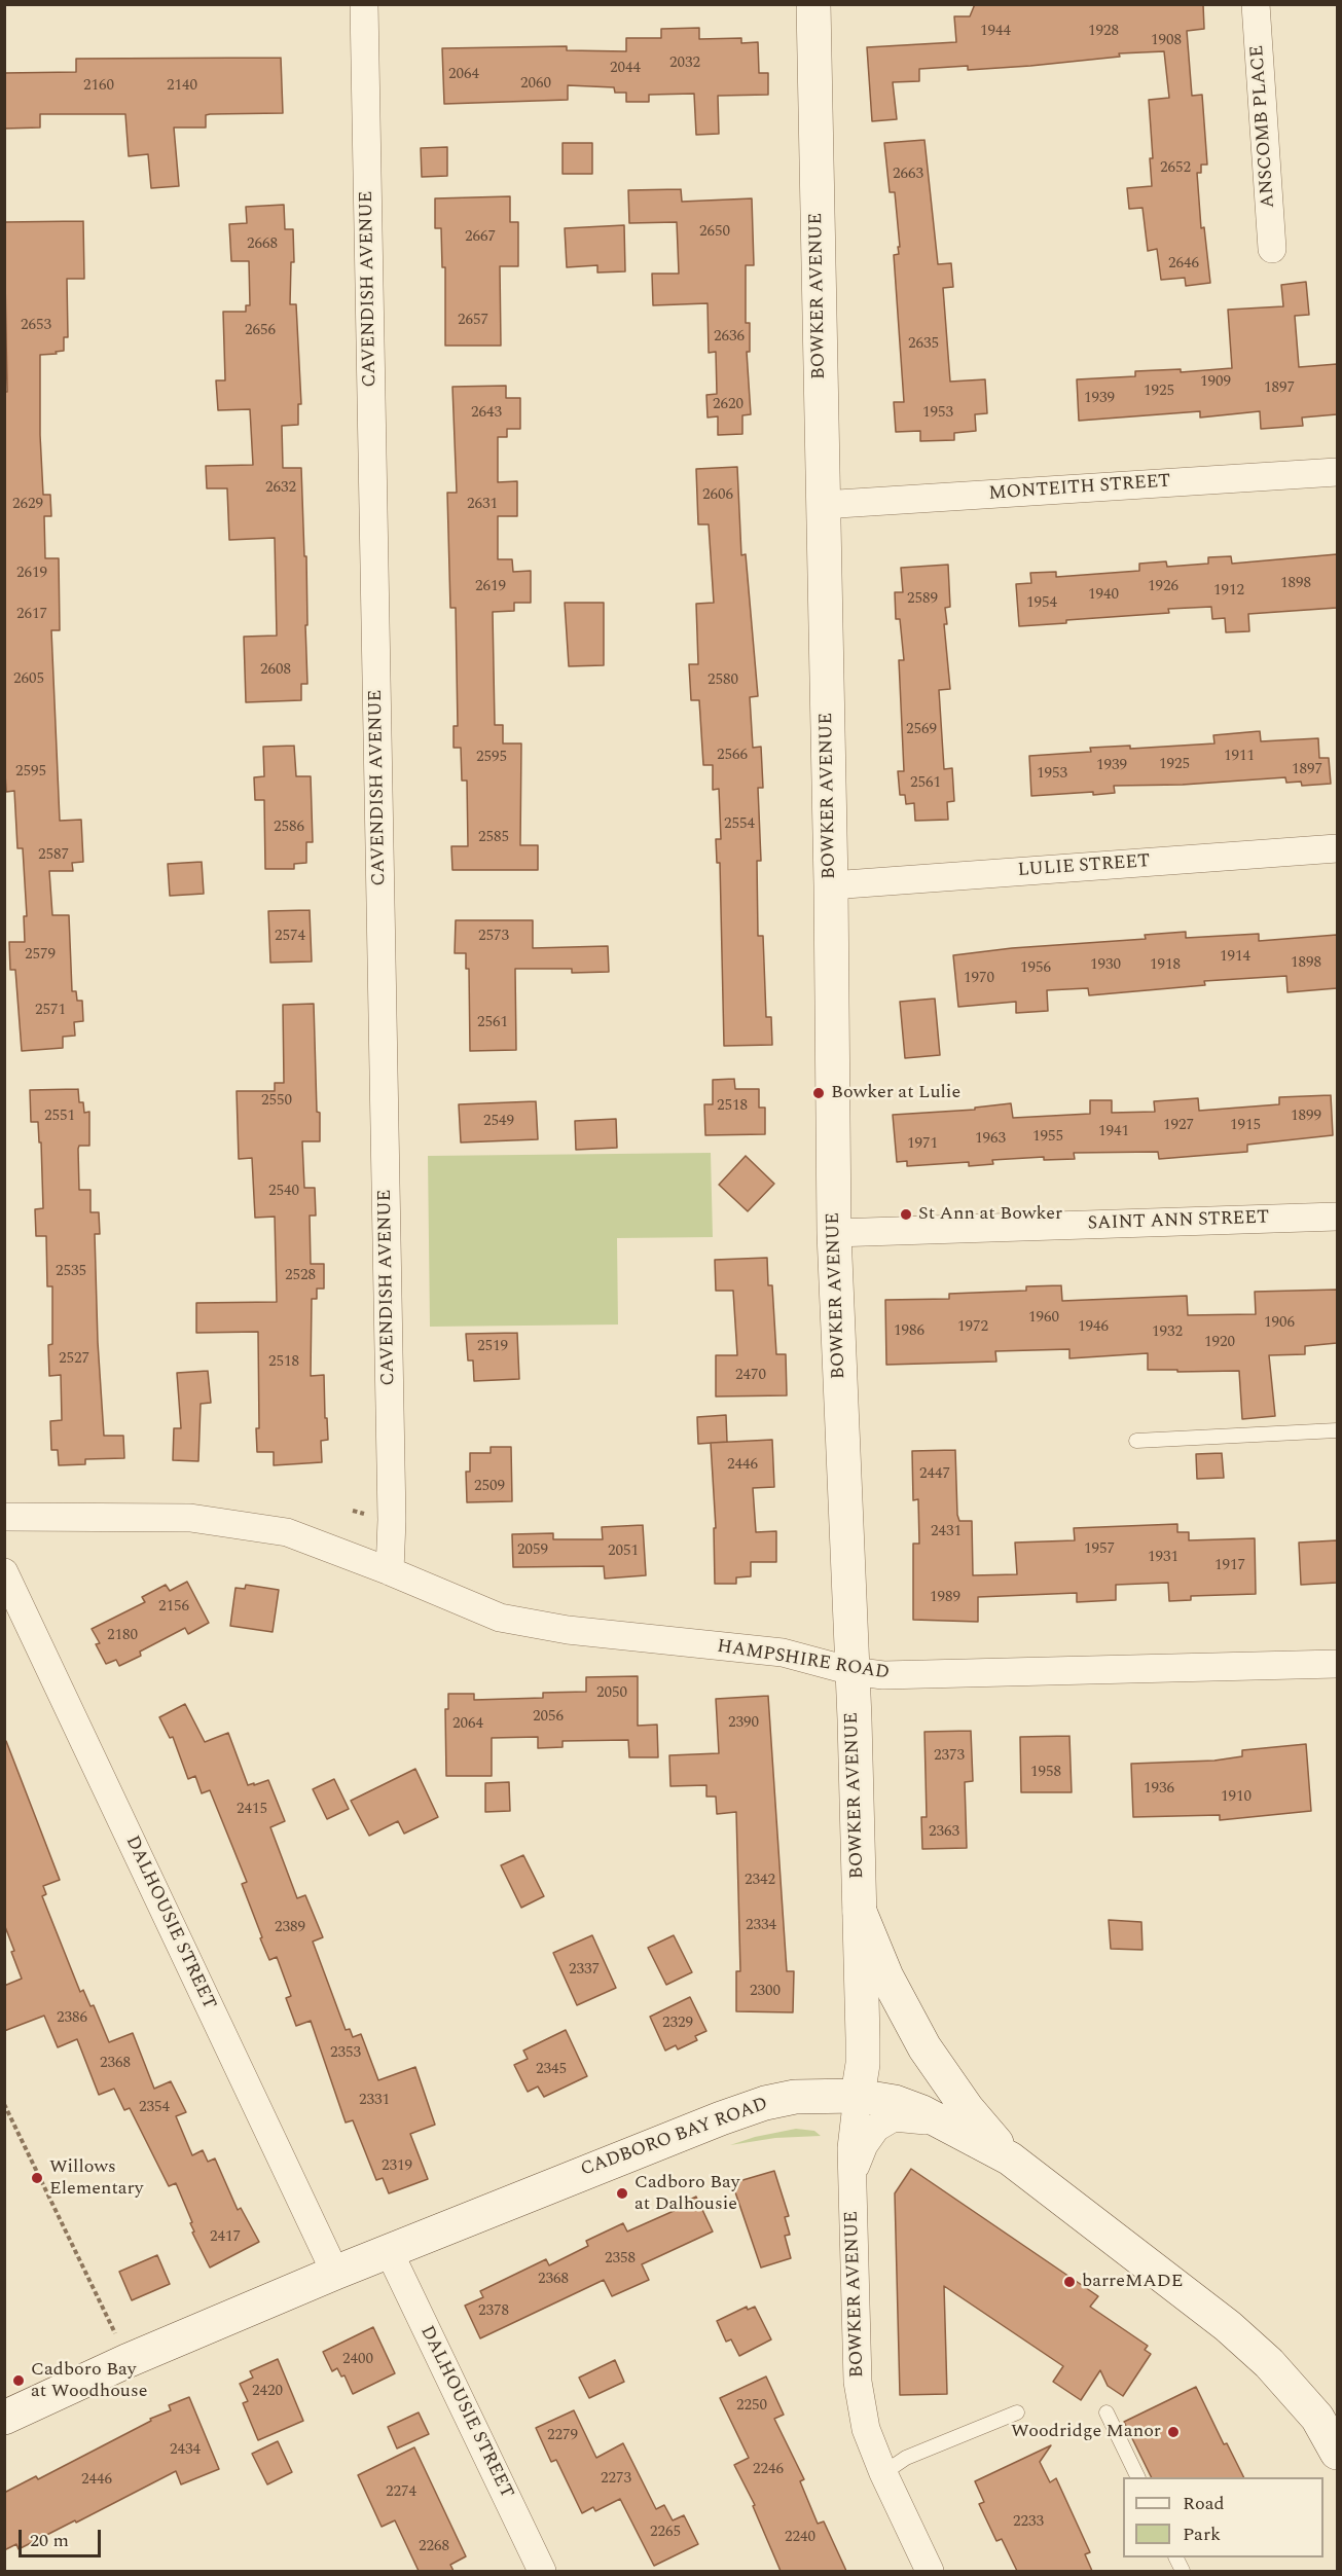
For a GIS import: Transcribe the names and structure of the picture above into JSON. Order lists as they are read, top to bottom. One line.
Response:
{"streets":{"street":["ANSCOMB PLACE","CAVENDISH AVENUE","BOWKER AVENUE","MONTEITH STREET","LULIE STREET","SAINT ANN STREET","HAMPSHIRE ROAD","DALHOUSIE STREET","CADBORO BAY ROAD"]},"crossings":[["CAVENDISH AVENUE","HAMPSHIRE ROAD"],["BOWKER AVENUE","MONTEITH STREET"],["BOWKER AVENUE","LULIE STREET"],["BOWKER AVENUE","SAINT ANN STREET"],["BOWKER AVENUE","HAMPSHIRE ROAD"],["BOWKER AVENUE","CADBORO BAY ROAD"],["DALHOUSIE STREET","CADBORO BAY ROAD"]],"places":["Bowker at Lulie","St Ann at Bowker","Willows Elementary","Cadboro Bay at Dalhousie","barreMADE","Cadboro Bay at Woodhouse","Woodridge Manor"],"house_numbers":["1944","1928","1908","2032","2044","2064","2060","2160","2140","2652","2663","2650","2667","2668","2646","2657","2653","2656","2636","2635","1909","1897","1925","1939","2620","2643","1953","2632","2606","2629","2631","2619","1898","2619","1926","1912","1940","2589","1954","2617","2608","2605","2580","2569","2566","1911","2595","1925","1939","1897","2595","1953","2561","2554","2586","2585","2587","2574","2573","2579","1914","1898","1930","1918","1956","1970","2571","2561","2550","2518","2551","1899","2549","1927","1915","1941","1955","1963","1971","2540","2535","2528","1960","1906","1972","1946","1986","1932","1920","2519","2527","2518","2470","2446","2447","2509","2431","1957","2059","2051","1931","1917","1989","2156","2180","2050","2056","2390","2064","2373","1958","1936","1910","2415","2363","2342","2334","2389","2337","2300","2386","2329","2353","2368","2345","2331","2354","2319","2417","2358","2368","2378","2400","2420","2250","2279","2434","2246","2273","2446","2274","2233","2265","2240","2268"],"legend":["Road","Park"],"scale_bar":"20 m"}
